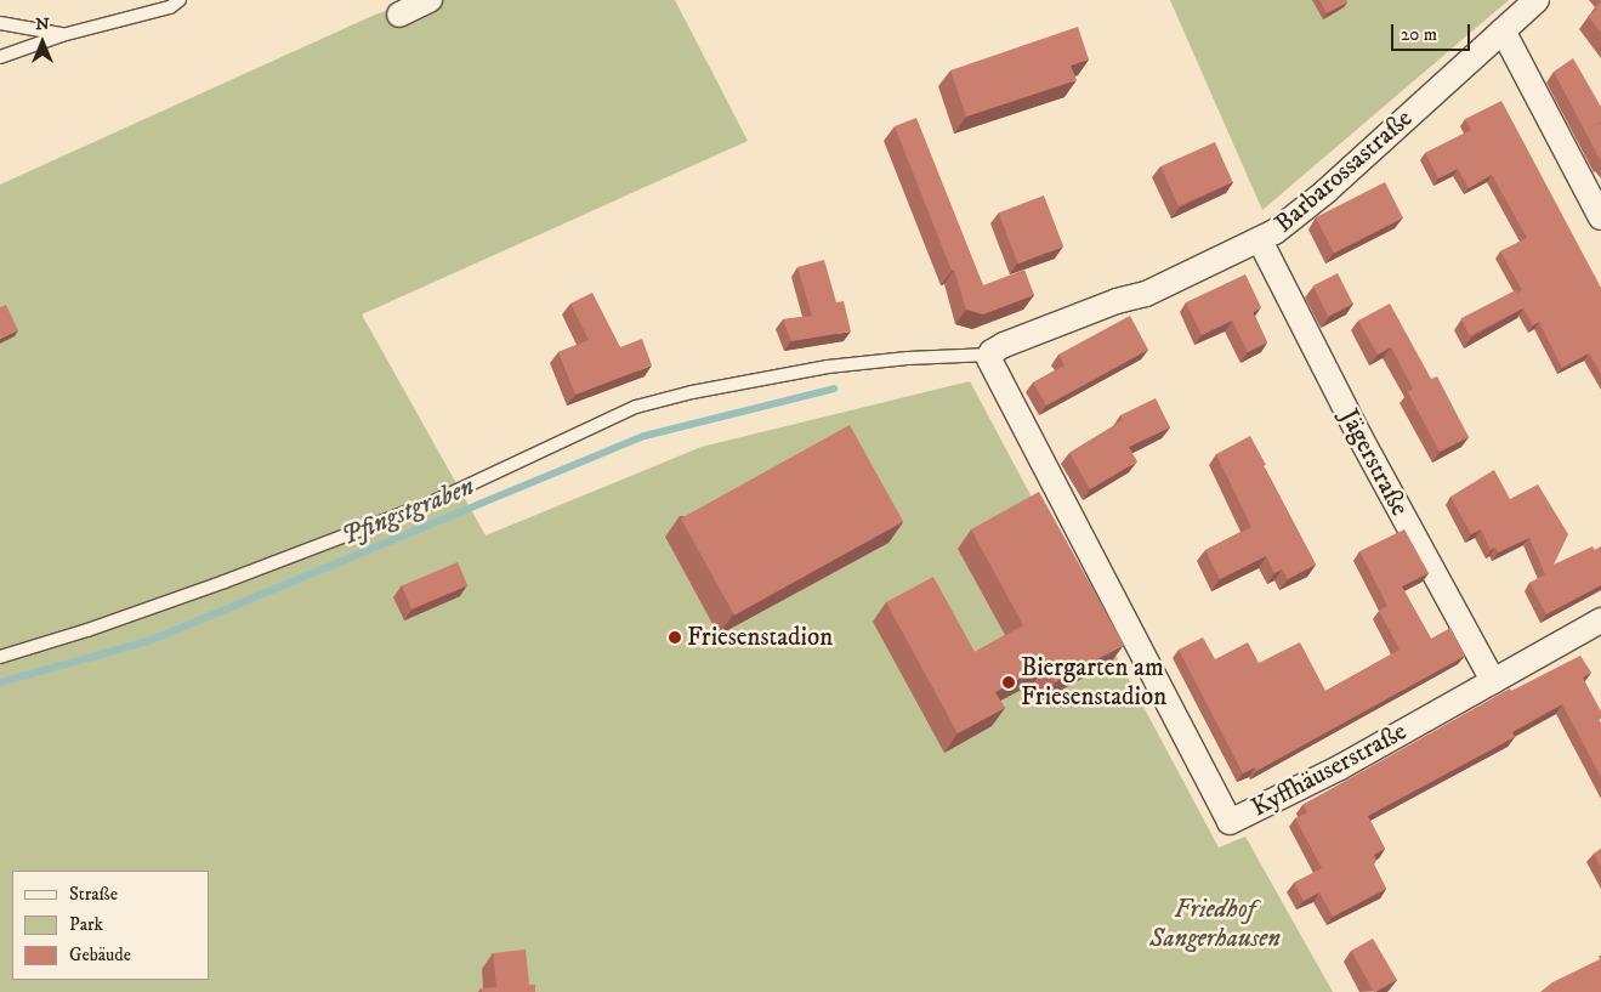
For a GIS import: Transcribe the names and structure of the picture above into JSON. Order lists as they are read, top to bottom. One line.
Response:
{"streets":{"street":["Barbarossastraße","Jägerstraße","Kyffhäuserstraße"]},"crossings":[["Barbarossastraße","Jägerstraße"],["Barbarossastraße","Kyffhäuserstraße"],["Jägerstraße","Kyffhäuserstraße"]],"water":["Pfingstgraben"],"parks":["Friedhof Sangerhausen"],"places":["Friesenstadion","Biergarten am Friesenstadion"],"legend":["Straße","Park","Gebäude"],"scale_bar":"20 m","north":"top"}
